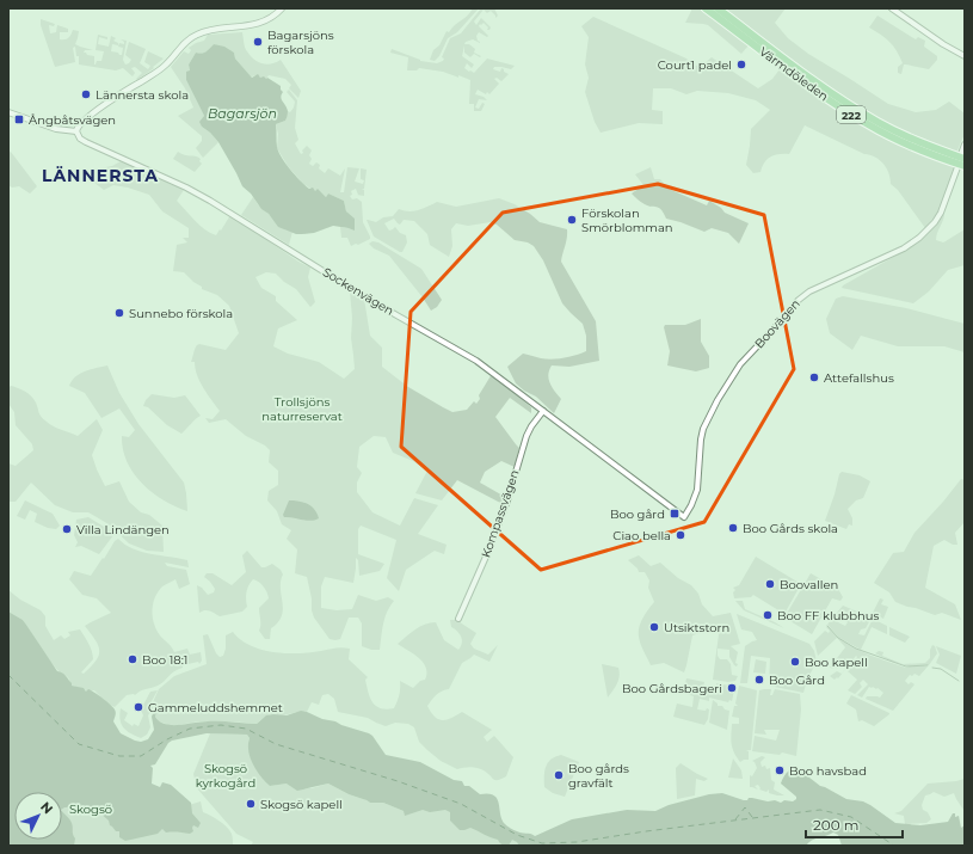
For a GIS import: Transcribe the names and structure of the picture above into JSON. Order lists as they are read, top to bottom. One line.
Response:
{"streets":{"highway":["Värmdöleden","222"],"street":["Sockenvägen","Boovägen","Kompassvägen"]},"crossings":[["Värmdöleden","Boovägen"],["Sockenvägen","Boovägen"],["Sockenvägen","Kompassvägen"]],"districts":["LÄNNERSTA"],"water":["Bagarsjön"],"parks":["Trollsjöns naturreservat","Skogsö kyrkogård","Skogsö"],"places":{"other":["Bagarsjöns förskola","Court1 padel","Lännersta skola","Förskolan Smörblomman","Sunnebo förskola","Attefallshus","Boo Gårds skola","Villa Lindängen","Ciao bella","Boovallen","Boo FF klubbhus","Utsiktstorn","Boo 18:1","Boo kapell","Boo Gård","Boo Gårdsbageri","Gammeluddshemmet","Boo havsbad","Boo gårds gravfält","Skogsö kapell"],"transit":["Ångbåtsvägen","Boo gård"]},"scale_bar":"200 m","north":"top right"}
